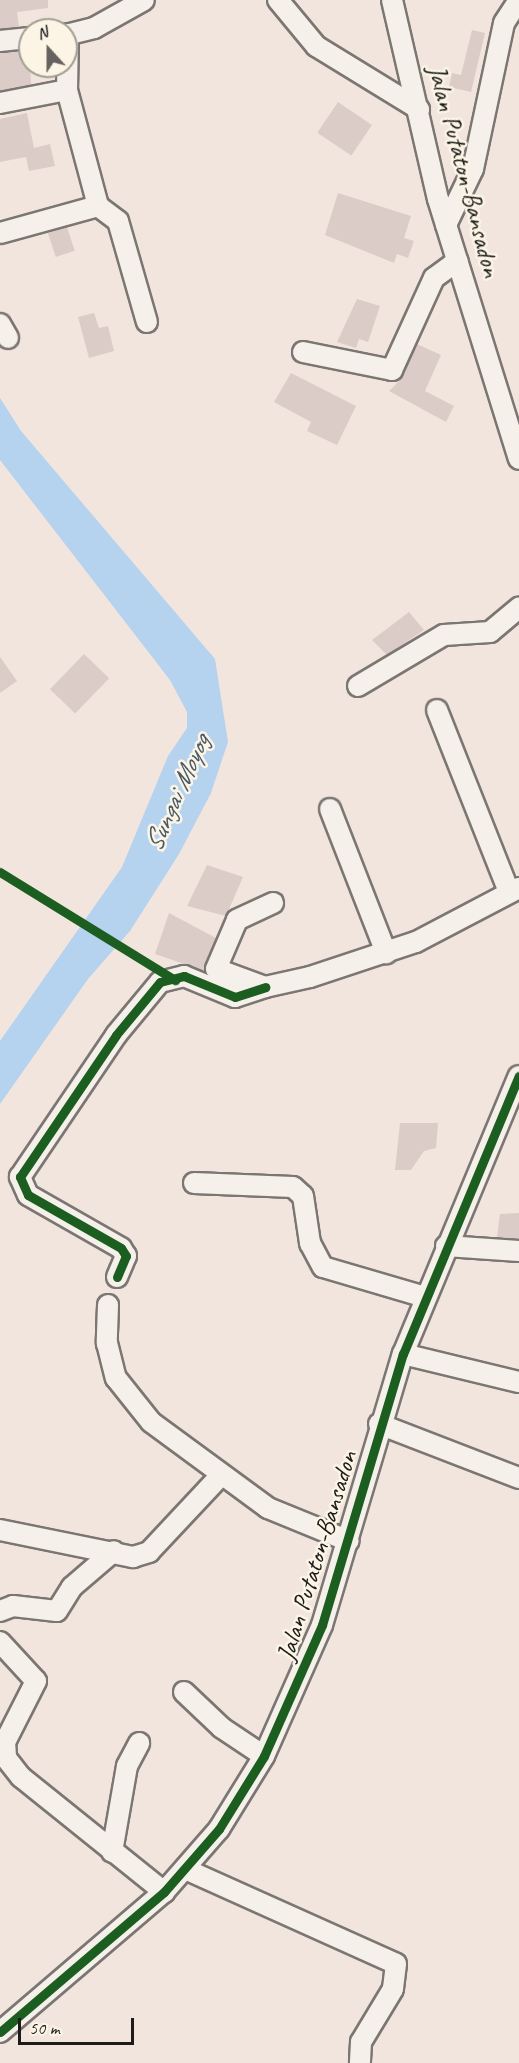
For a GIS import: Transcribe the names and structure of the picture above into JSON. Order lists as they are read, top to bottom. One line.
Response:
{"streets":{"street":["Jalan Putaton-Bansadon"]},"water":["Sungai Moyog"],"scale_bar":"50 m","north":"top"}
